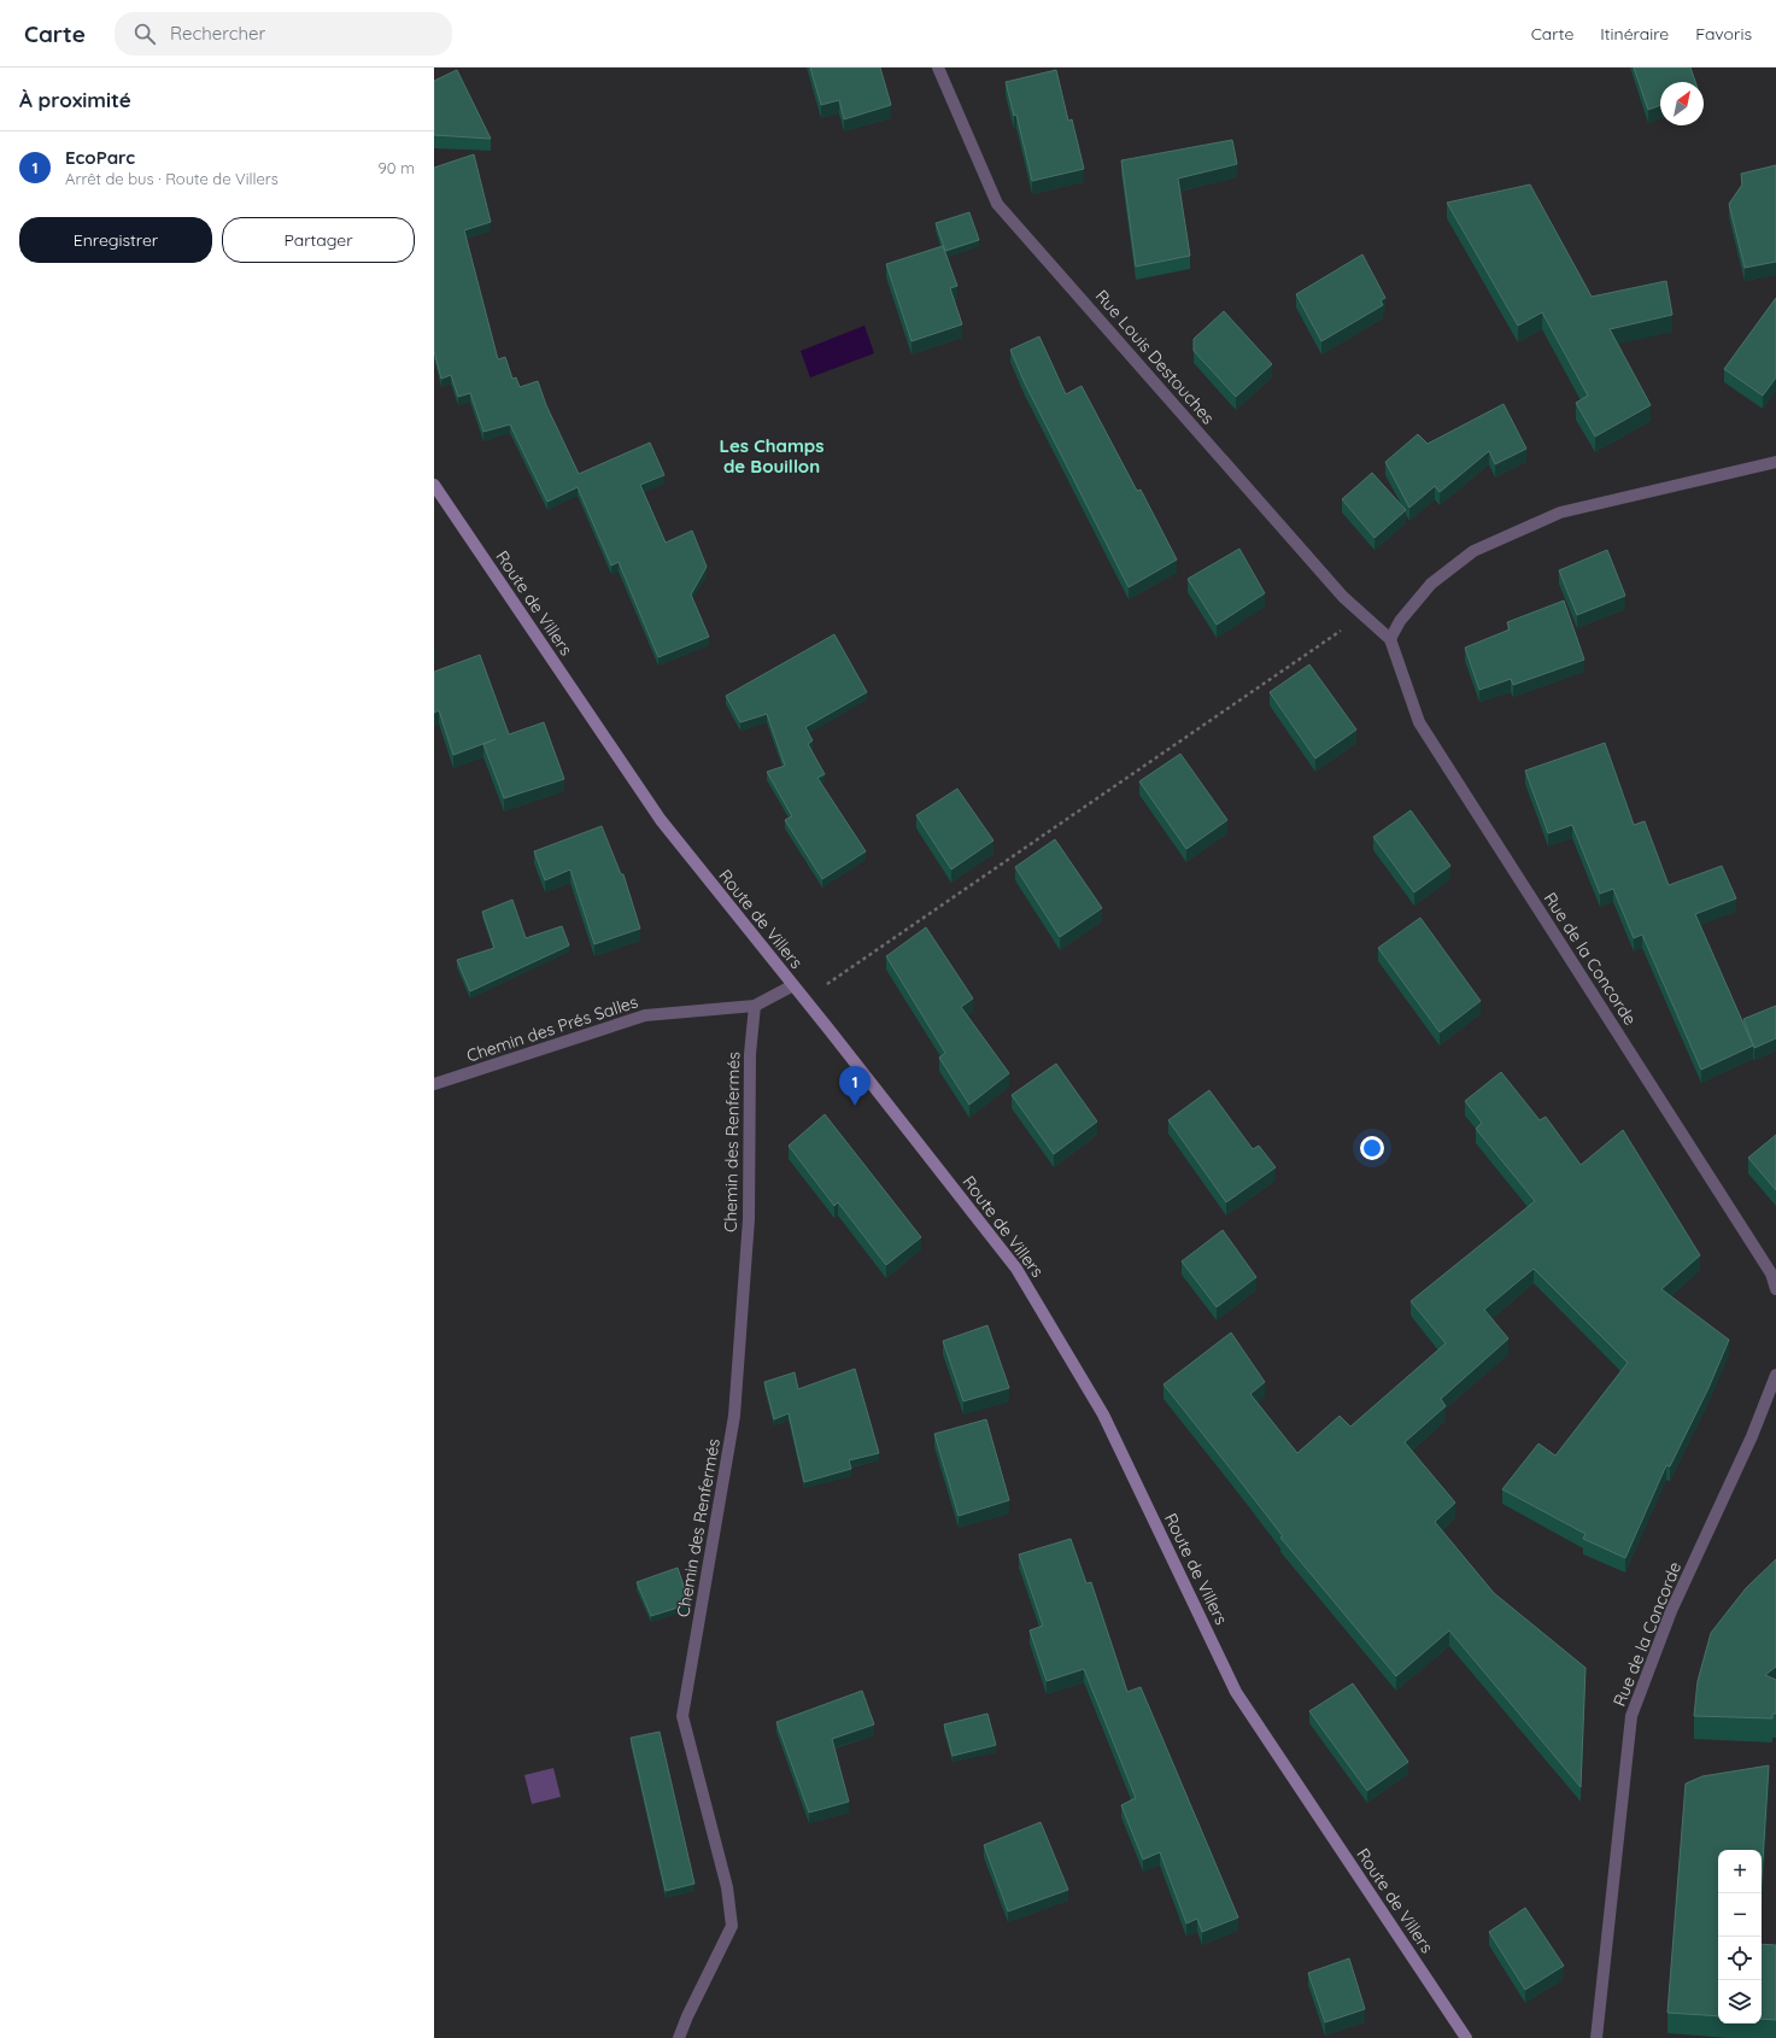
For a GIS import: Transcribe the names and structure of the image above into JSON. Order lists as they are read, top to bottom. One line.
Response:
{"streets":{"main road":["Route de Villers"],"street":["Rue Louis Destouches","Rue de la Concorde","Chemin des Prés Salles","Chemin des Renfermés"]},"crossings":[["Rue Louis Destouches","Rue de la Concorde"],["Route de Villers","Chemin des Prés Salles"],["Chemin des Prés Salles","Chemin des Renfermés"]],"districts":["Les Champs de Bouillon"],"north":"top right","page":{"header":"Carte","search":"Rechercher","nav":["Carte","Itinéraire","Favoris"],"heading":"À proximité","list":[{"mark":"1","name":"EcoParc","note":"Arrêt de bus · Route de Villers","value":"90 m"}],"buttons":["Enregistrer","Partager"],"pins":"1","map_buttons":["+","−"]}}
